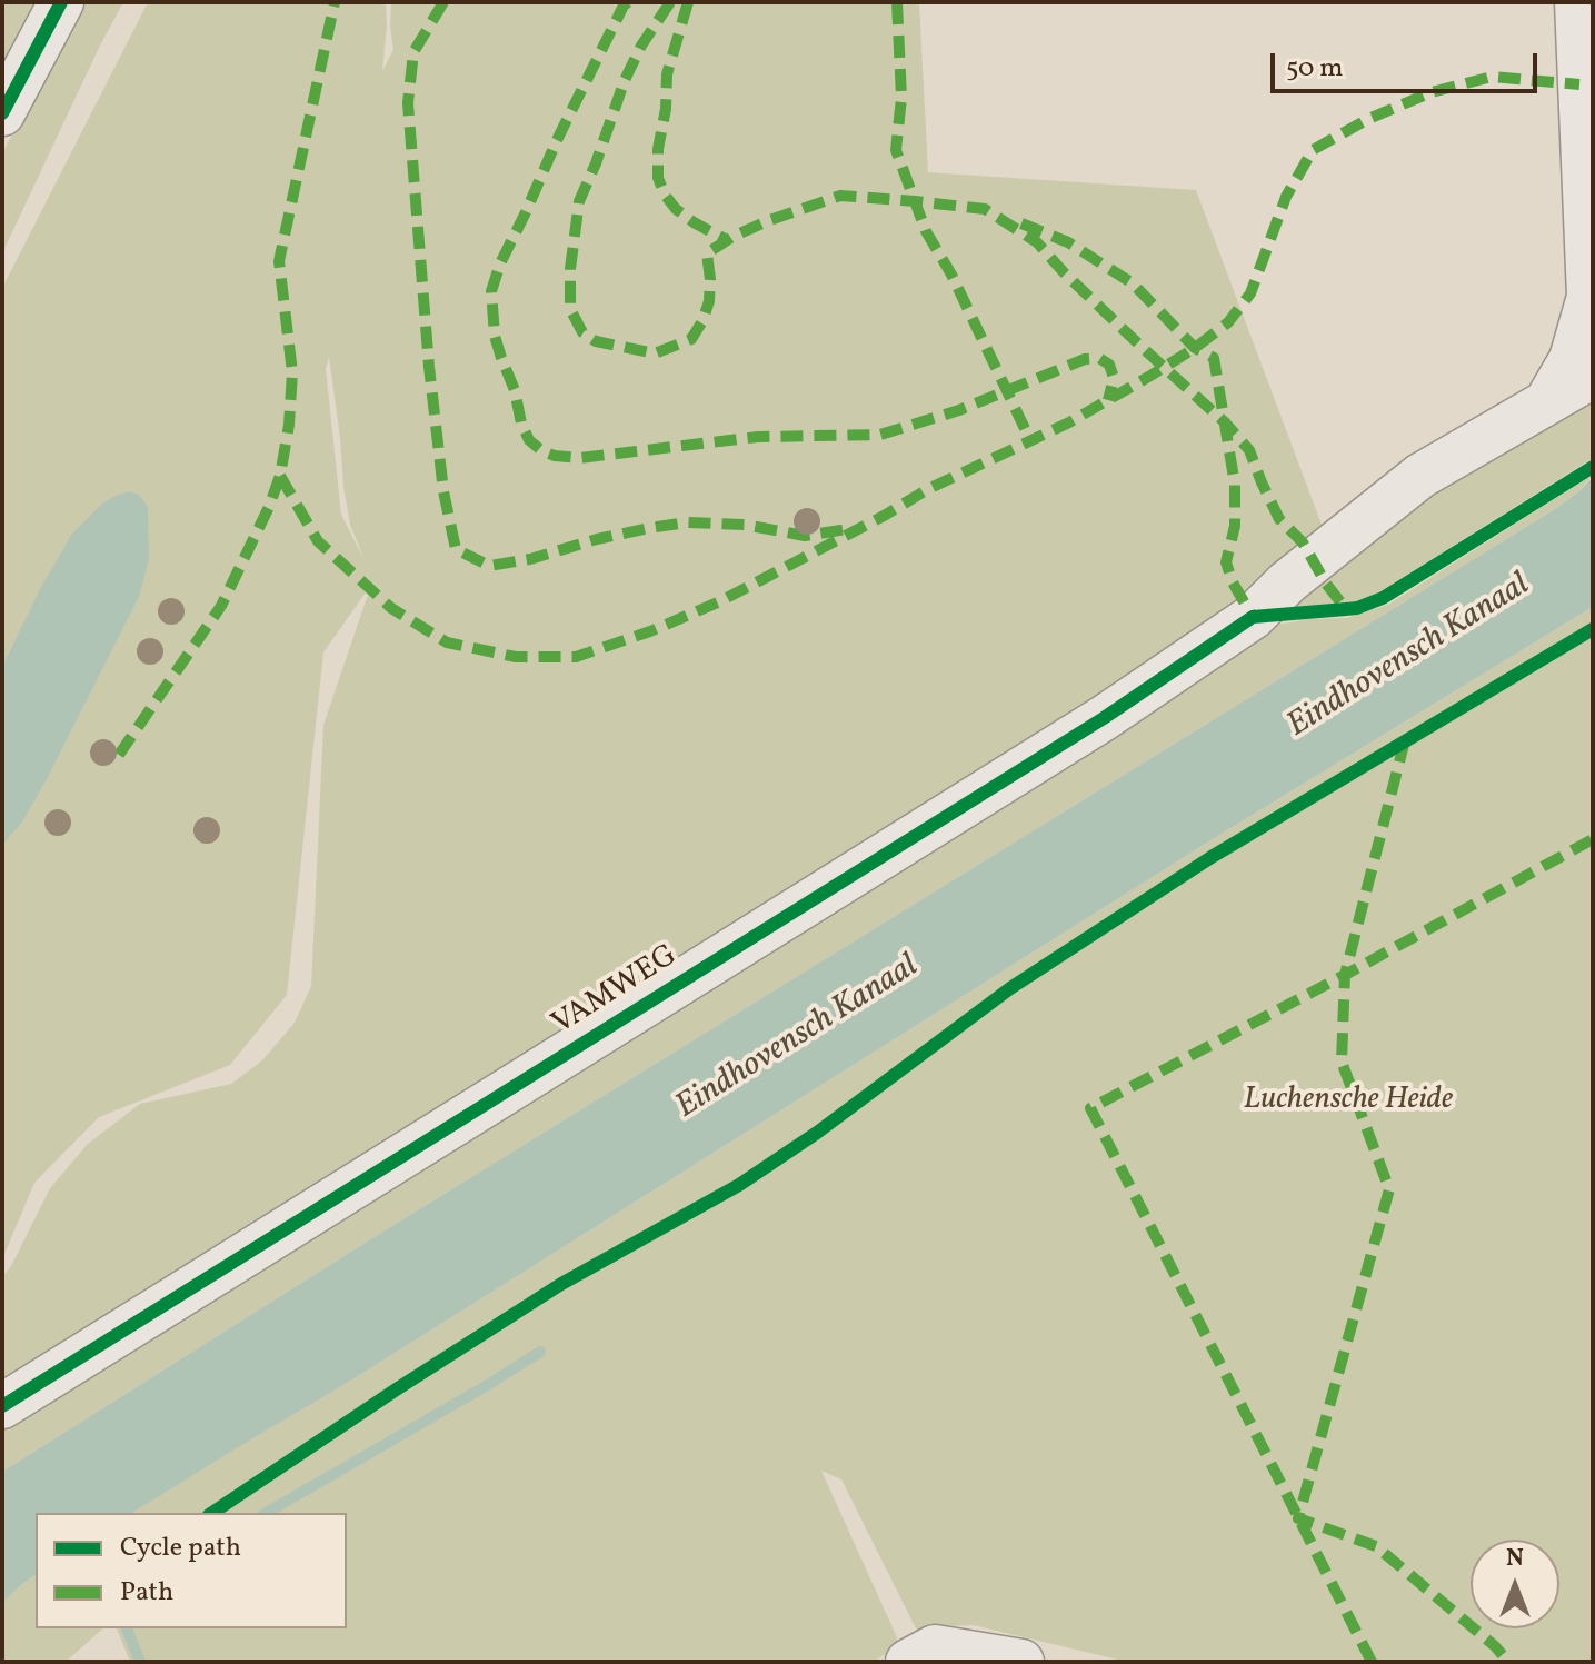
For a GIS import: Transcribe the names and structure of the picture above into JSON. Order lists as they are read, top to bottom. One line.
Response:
{"streets":{"street":["VAMWEG"]},"water":["Eindhovensch Kanaal"],"parks":["Luchensche Heide"],"legend":["Cycle path","Path"],"scale_bar":"50 m","north":"top"}
